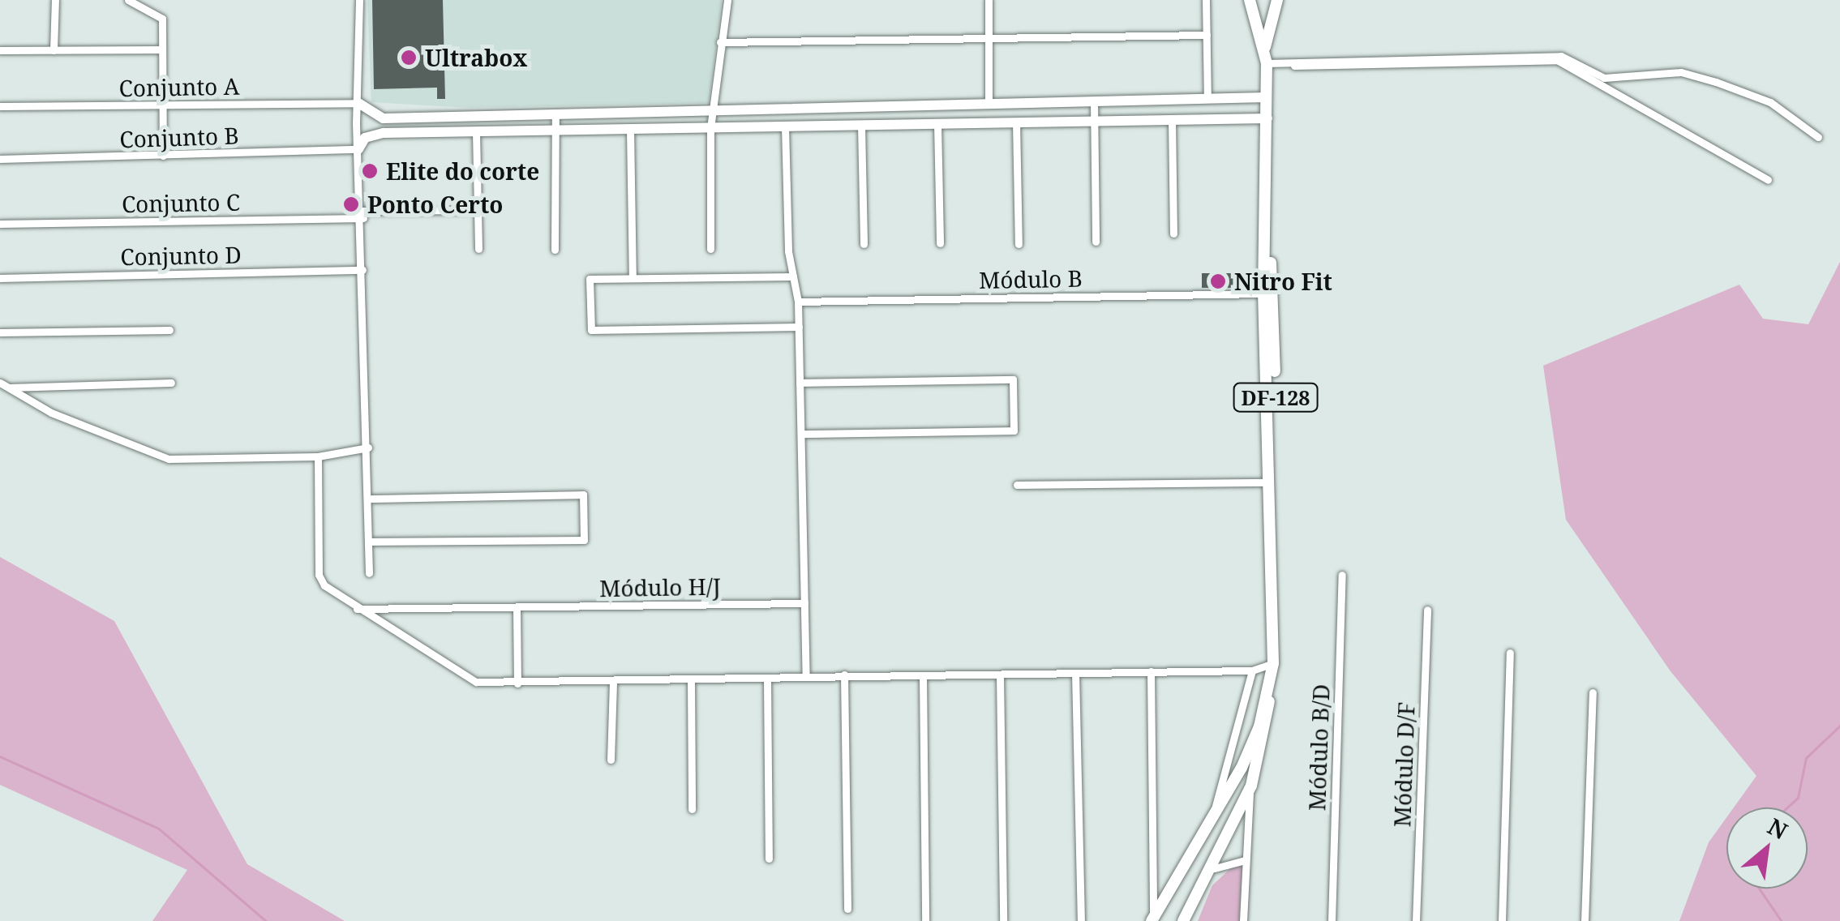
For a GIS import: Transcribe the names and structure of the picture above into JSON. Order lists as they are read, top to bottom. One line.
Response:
{"streets":{"main road":["DF-128"],"street":["Conjunto A","Conjunto B","Conjunto C","Conjunto D","Módulo B","Módulo H/J","Módulo B/D","Módulo D/F"]},"crossings":[["Módulo B","DF-128"]],"places":["Ultrabox","Elite do corte","Ponto Certo","Nitro Fit"],"north":"top right"}
